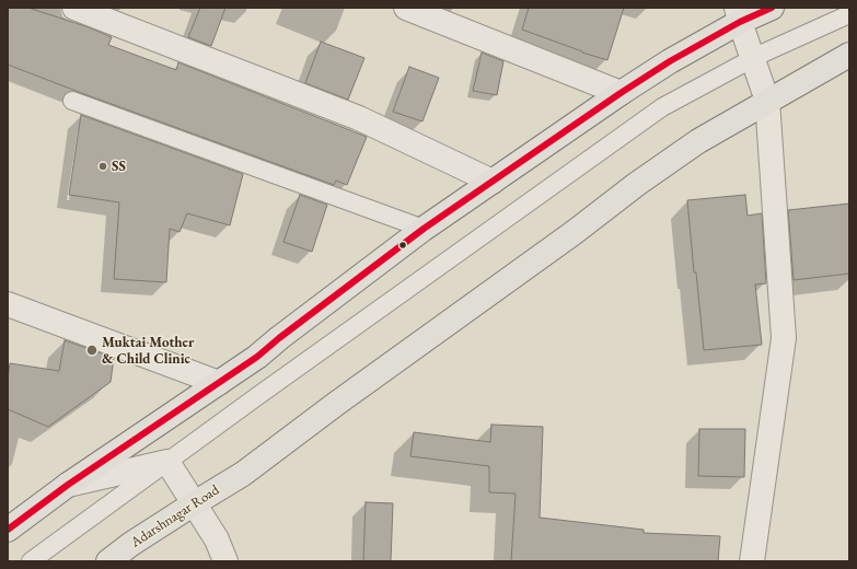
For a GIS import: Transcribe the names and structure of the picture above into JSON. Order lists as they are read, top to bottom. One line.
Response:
{"streets":{"main road":["Adarshnagar Road"]},"places":["SS","Muktai Mother & Child Clinic"]}
